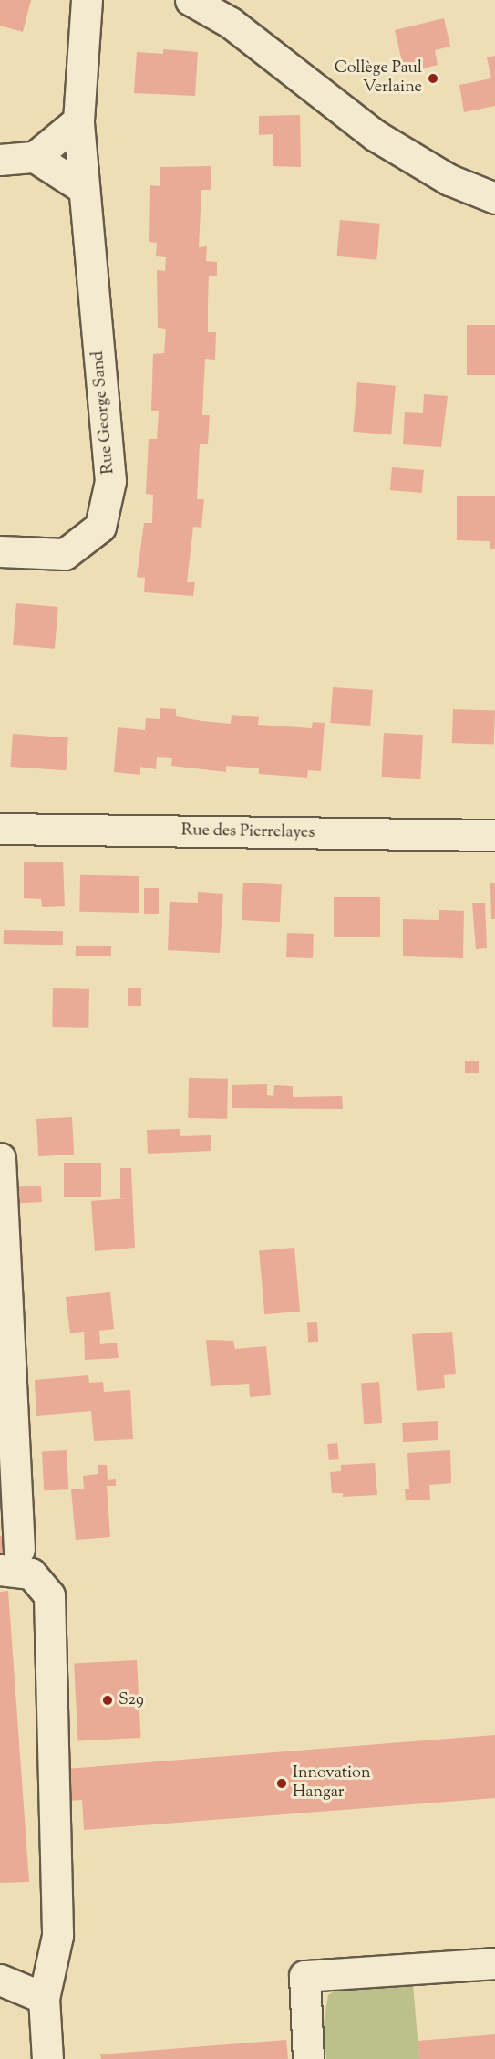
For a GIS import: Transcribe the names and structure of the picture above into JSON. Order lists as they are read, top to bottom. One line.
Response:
{"streets":{"street":["Rue George Sand","Rue des Pierrelayes"]},"places":["Collège Paul Verlaine","S29","Innovation Hangar"]}
